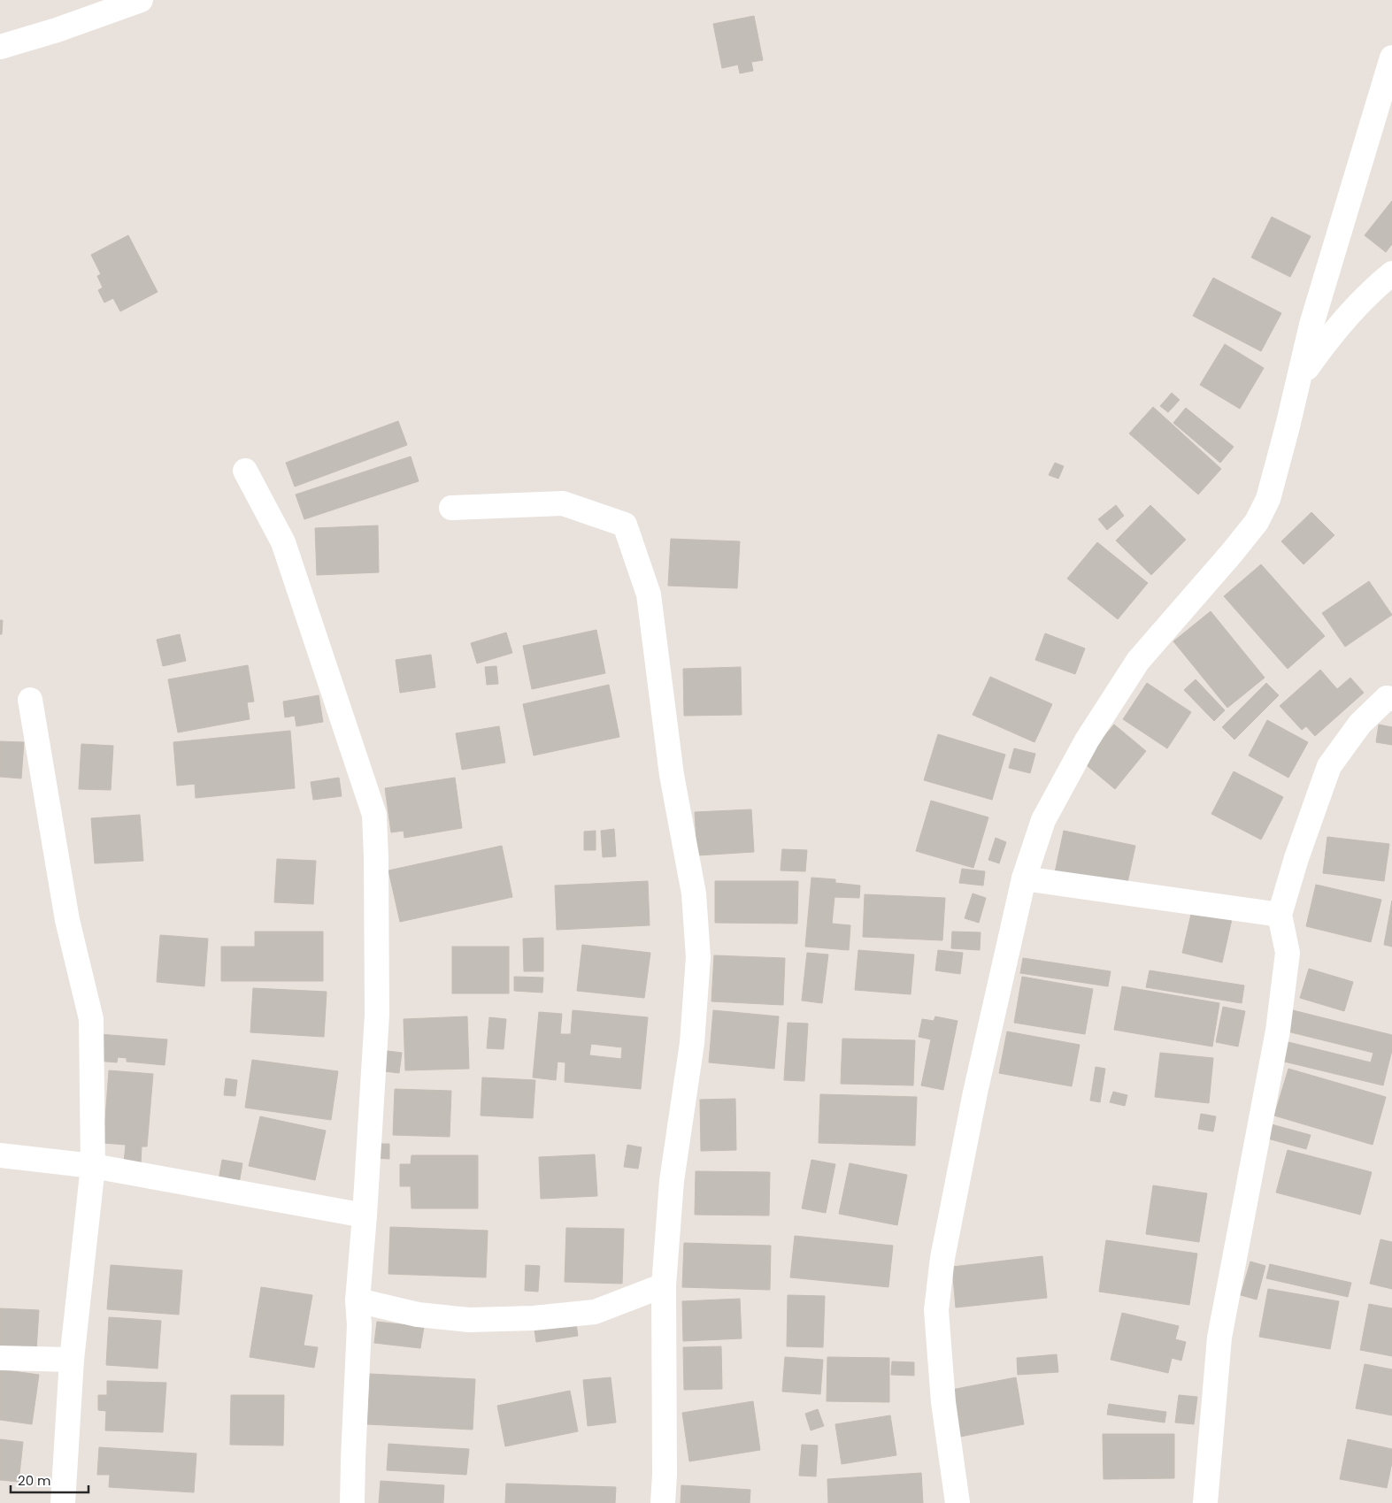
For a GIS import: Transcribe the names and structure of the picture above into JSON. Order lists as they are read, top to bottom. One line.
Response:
{"scale_bar":"20 m"}
